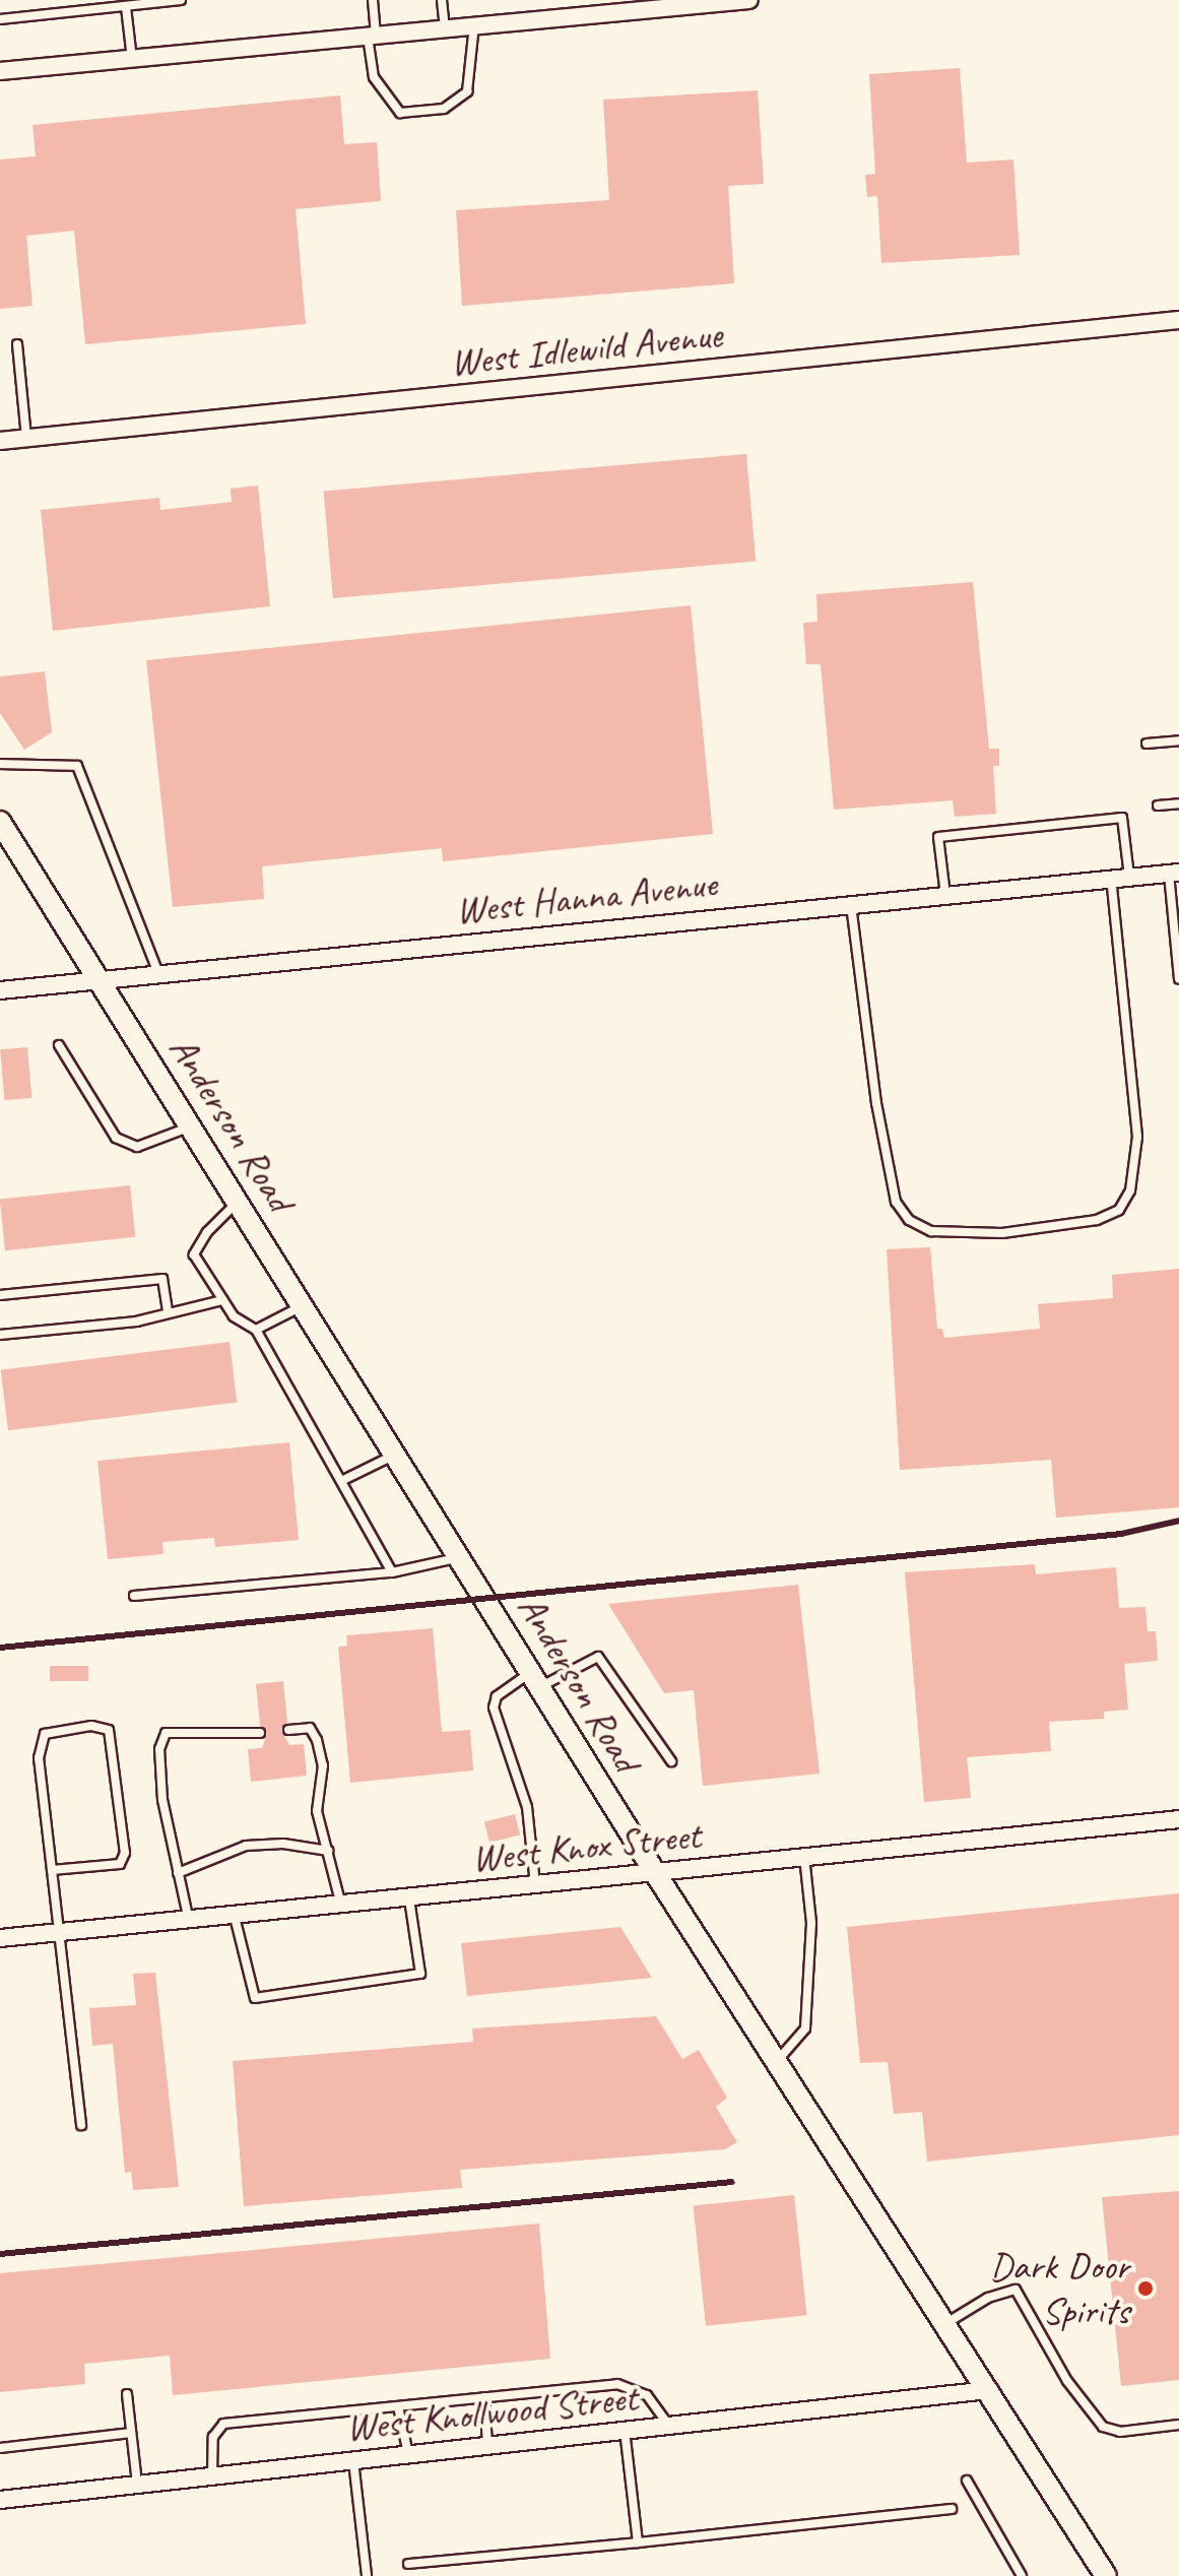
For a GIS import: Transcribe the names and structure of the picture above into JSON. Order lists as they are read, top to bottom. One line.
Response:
{"streets":{"street":["West Idlewild Avenue","West Hanna Avenue","Anderson Road","West Knox Street","West Knollwood Street"]},"crossings":[["West Hanna Avenue","Anderson Road"],["Anderson Road","West Knox Street"],["Anderson Road","West Knollwood Street"]],"places":["Dark Door Spirits"]}
